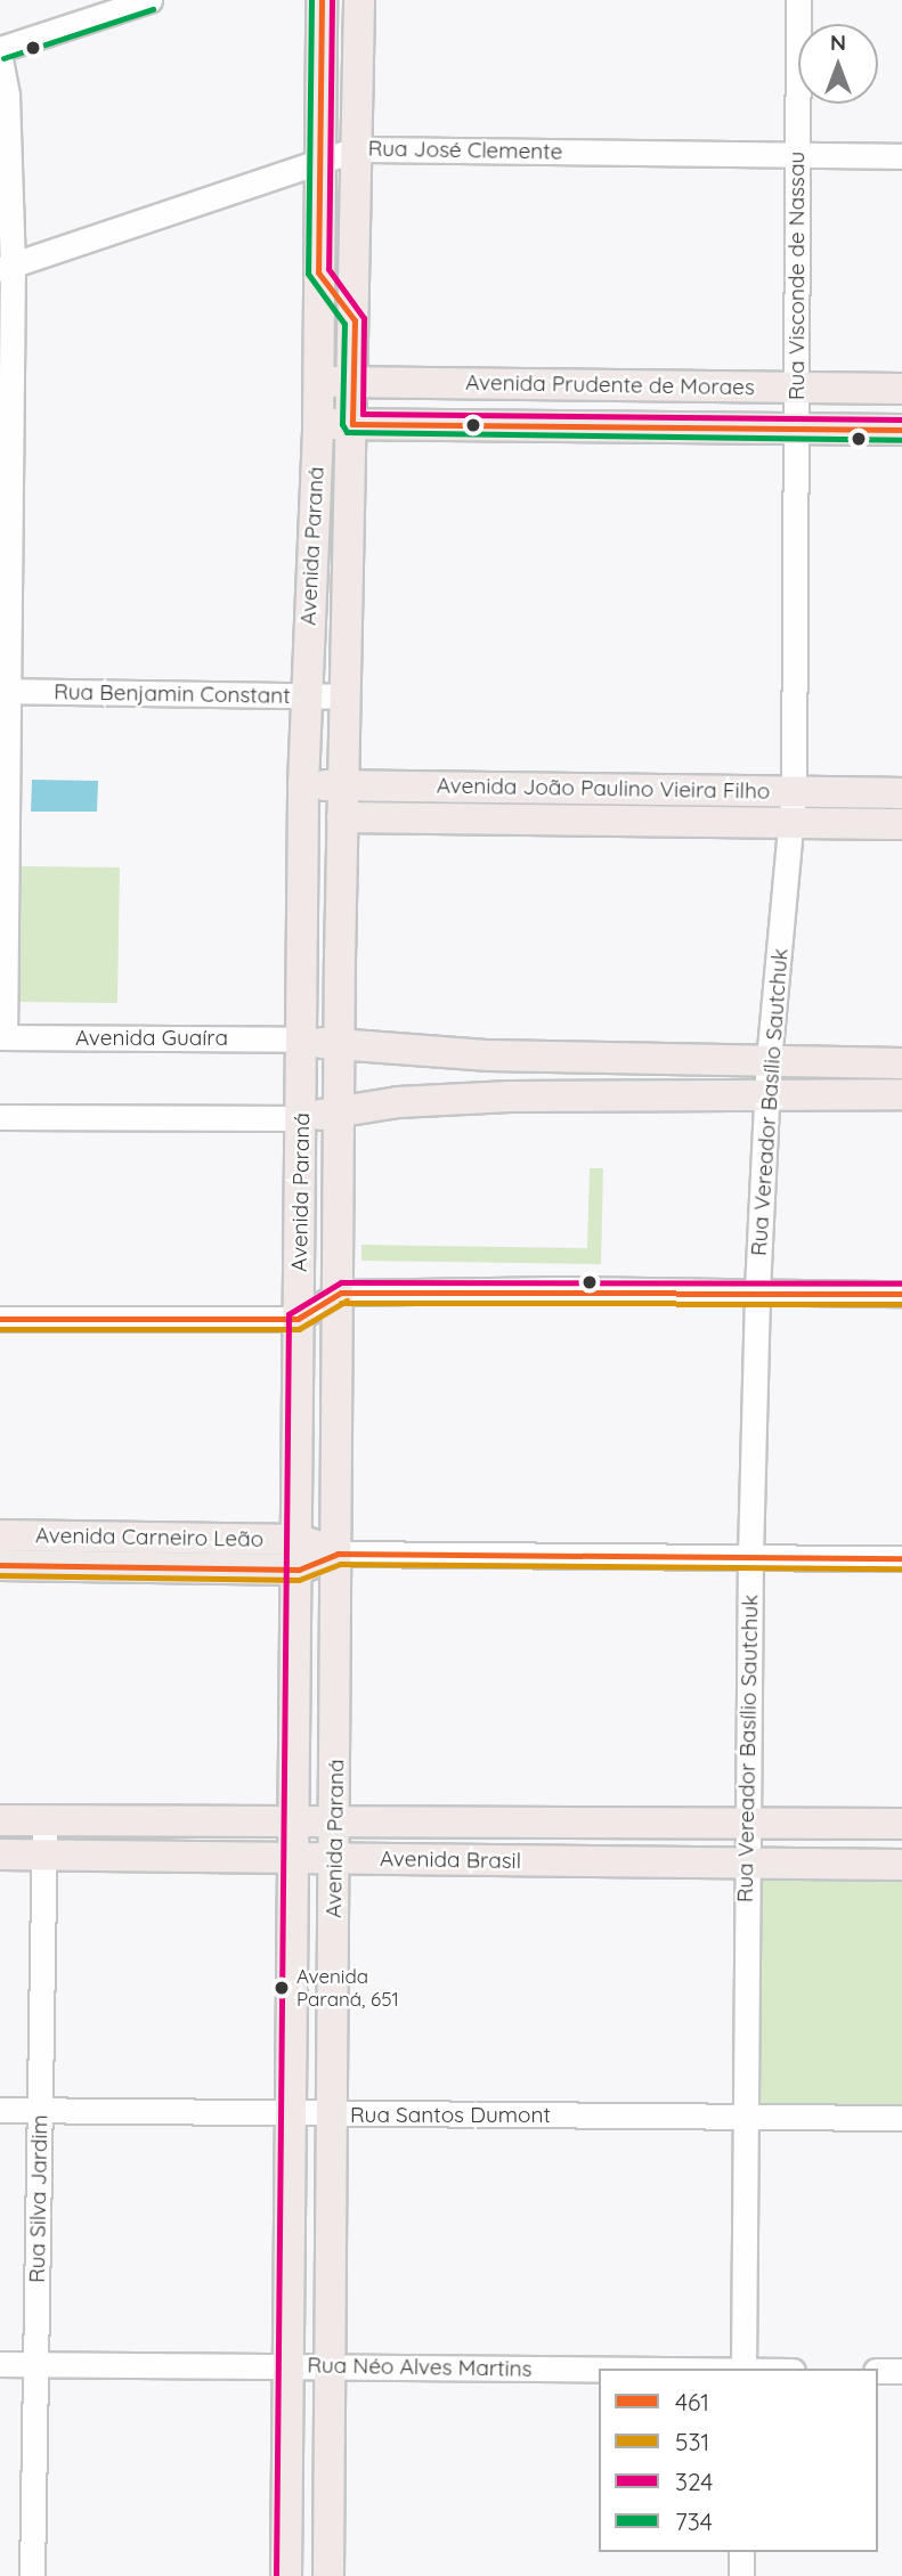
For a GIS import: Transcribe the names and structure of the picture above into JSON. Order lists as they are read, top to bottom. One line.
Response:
{"streets":{"main road":["Avenida Prudente de Moraes","Avenida Paraná","Avenida João Paulino Vieira Filho","Avenida Carneiro Leão","Avenida Brasil"],"street":["Rua José Clemente","Rua Visconde de Nassau","Rua Benjamin Constant","Avenida Guaíra","Rua Vereador Basílio Sautchuk","Rua Santos Dumont","Rua Silva Jardim","Rua Néo Alves Martins"]},"crossings":[["Rua José Clemente","Rua Visconde de Nassau"],["Rua José Clemente","Avenida Paraná"],["Rua Visconde de Nassau","Avenida Prudente de Moraes"],["Rua Visconde de Nassau","Avenida João Paulino Vieira Filho"],["Rua Visconde de Nassau","Rua Vereador Basílio Sautchuk"],["Avenida Prudente de Moraes","Avenida Paraná"],["Avenida Paraná","Rua Benjamin Constant"],["Avenida Paraná","Avenida João Paulino Vieira Filho"],["Avenida Paraná","Avenida Guaíra"],["Avenida Paraná","Avenida Carneiro Leão"],["Avenida Paraná","Avenida Brasil"],["Avenida Paraná","Rua Santos Dumont"],["Avenida Paraná","Rua Néo Alves Martins"],["Avenida João Paulino Vieira Filho","Rua Vereador Basílio Sautchuk"],["Rua Vereador Basílio Sautchuk","Avenida Brasil"],["Rua Vereador Basílio Sautchuk","Rua Santos Dumont"],["Avenida Brasil","Rua Silva Jardim"],["Rua Santos Dumont","Rua Silva Jardim"],["Rua Silva Jardim","Rua Néo Alves Martins"]],"places":["Avenida Paraná, 651"],"lines":["transit line 461","transit line 324","transit line 734","transit line 531"],"legend":["461","531","324","734"],"north":"top"}
